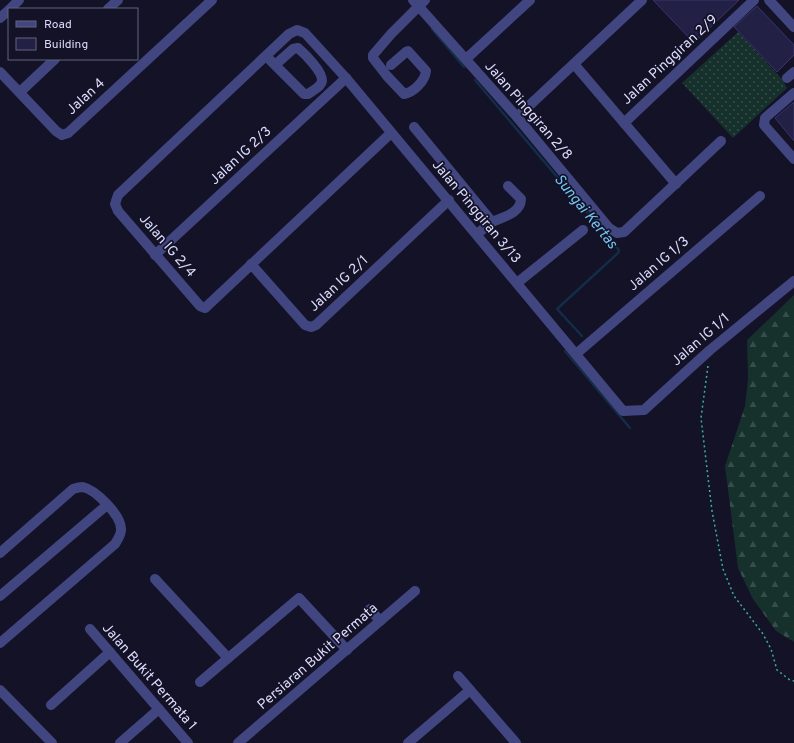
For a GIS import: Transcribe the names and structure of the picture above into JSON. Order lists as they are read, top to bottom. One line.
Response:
{"streets":{"street":["Jalan Pinggiran 2/9","Jalan 4","Jalan Pinggiran 2/8","Jalan IG 2/3","Jalan Pinggiran 3/13","Jalan IG 2/4","Jalan IG 1/3","Jalan IG 2/1","Jalan IG 1/1","Persiaran Bukit Permata","Jalan Bukit Permata 1"]},"crossings":[["Jalan IG 2/3","Jalan Pinggiran 3/13"],["Jalan IG 2/3","Jalan IG 2/4"],["Jalan Pinggiran 3/13","Jalan IG 2/4"],["Jalan Pinggiran 3/13","Jalan IG 1/3"],["Jalan Pinggiran 3/13","Jalan IG 2/1"],["Jalan Pinggiran 3/13","Jalan IG 1/1"],["Jalan IG 2/4","Jalan IG 2/1"]],"water":["Sungai Kertas"],"legend":["Road","Building"]}
